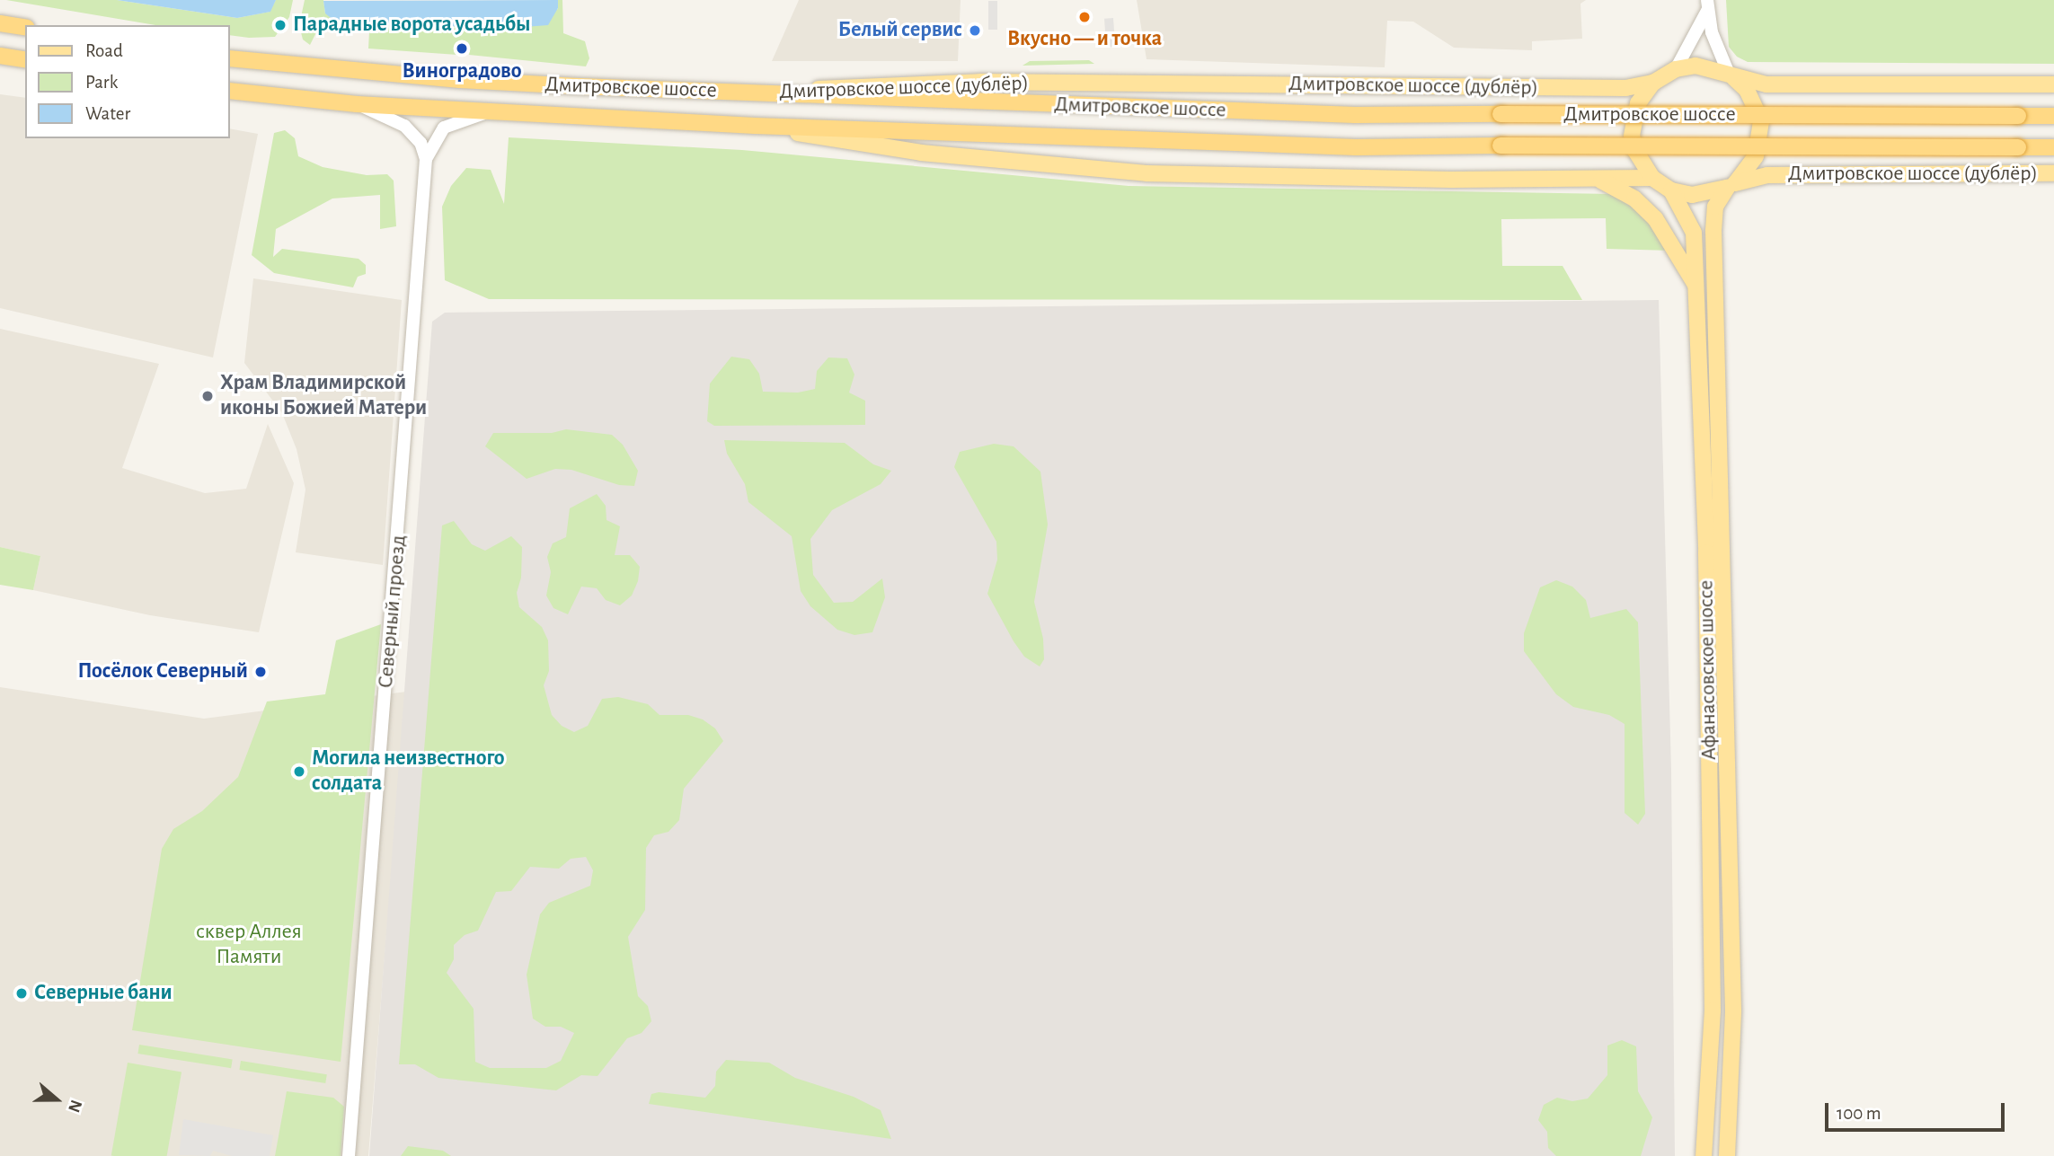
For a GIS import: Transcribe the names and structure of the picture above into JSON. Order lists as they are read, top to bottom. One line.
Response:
{"streets":{"highway":["Дмитровское шоссе"],"main road":["Дмитровское шоссе (дублёр)","Афанасовское шоссе"],"street":["Северный проезд"]},"crossings":[["Дмитровское шоссе (дублёр)","Дмитровское шоссе"],["Дмитровское шоссе (дублёр)","Афанасовское шоссе"]],"parks":["сквер Аллея Памяти"],"places":["Вкусно — и точка","Парадные ворота усадьбы","Белый сервис","Виноградово","Храм Владимирской иконы Божией Матери","Посёлок Северный","Могила неизвестного солдата","Северные бани"],"legend":["Road","Park","Water"],"scale_bar":"100 m","north":"right"}
